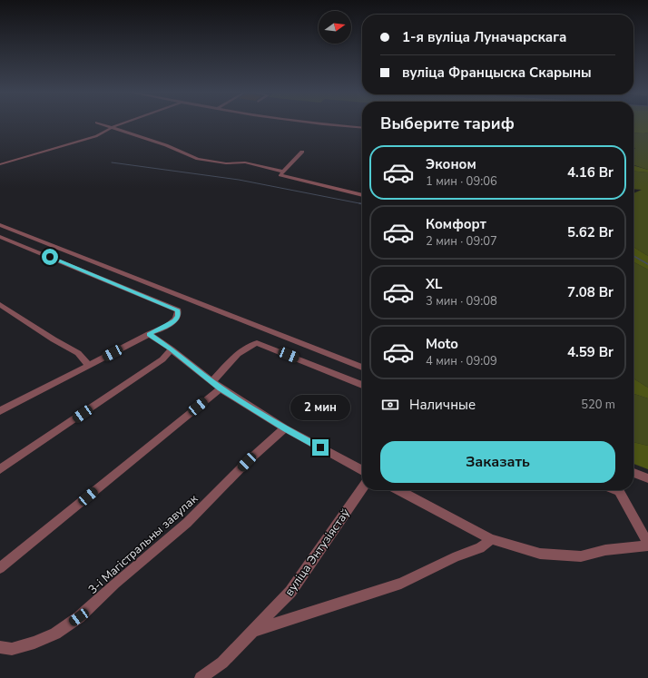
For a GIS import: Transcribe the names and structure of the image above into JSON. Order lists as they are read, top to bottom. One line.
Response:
{"streets":{"street":["3-і Магістральны завулак","вуліца Энтузіястаў"]},"north":"right","page":{"banner":["1-я вуліца Луначарскага","вуліца Францыска Скарыны"],"heading":"Выберите тариф","list":[{"name":"Эконом","note":"1 мин · 09:06","value":"4.16 Br"},{"name":"Комфорт","note":"2 мин · 09:07","value":"5.62 Br"},{"name":"XL","note":"3 мин · 09:08","value":"7.08 Br"},{"name":"Moto","note":"4 мин · 09:09","value":"4.59 Br"}],"pay":["Наличные","520 m"],"bubble":"2 мин","buttons":"Заказать"}}
